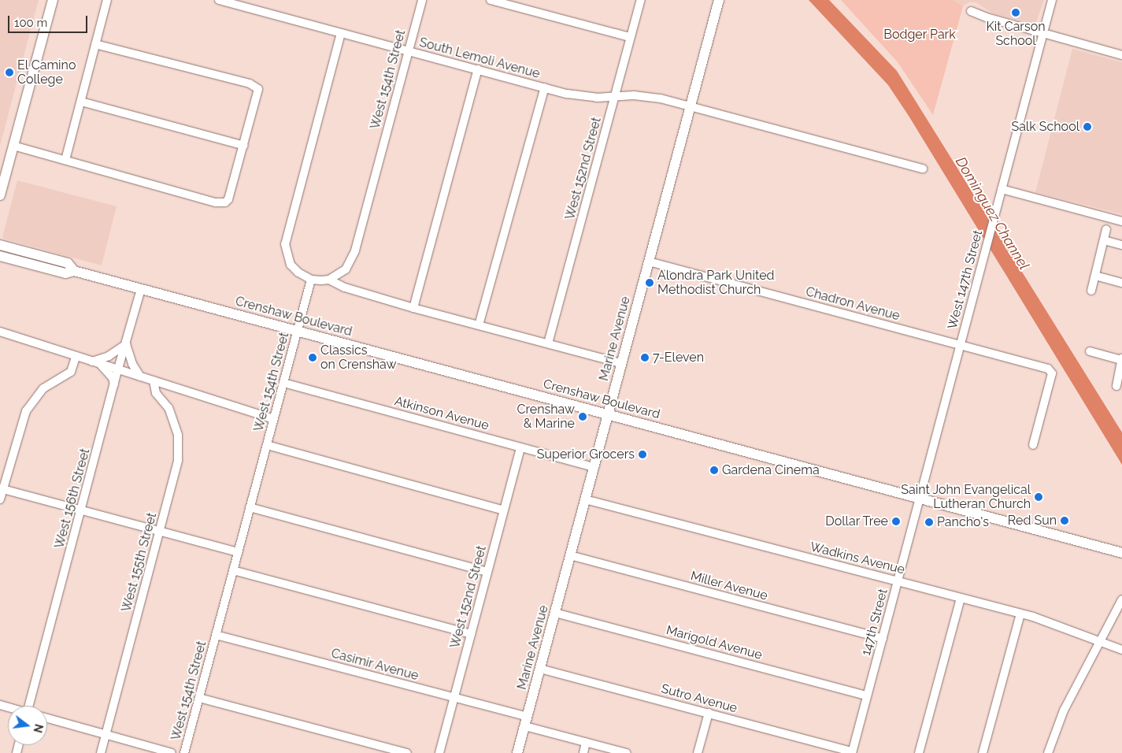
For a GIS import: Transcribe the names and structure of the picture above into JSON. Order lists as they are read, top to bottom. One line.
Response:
{"streets":{"main road":["Crenshaw Boulevard","Marine Avenue"],"street":["South Lemoli Avenue","West 154th Street","West 152nd Street","West 147th Street","Chadron Avenue","Atkinson Avenue","West 156th Street","Wadkins Avenue","West 155th Street","Miller Avenue","147th Street","Marigold Avenue","Casimir Avenue","Sutro Avenue"]},"crossings":[["South Lemoli Avenue","West 154th Street"],["South Lemoli Avenue","West 152nd Street"],["South Lemoli Avenue","Marine Avenue"],["West 154th Street","Crenshaw Boulevard"],["West 154th Street","Atkinson Avenue"],["West 154th Street","Casimir Avenue"],["West 152nd Street","Atkinson Avenue"],["West 152nd Street","Casimir Avenue"],["West 147th Street","Chadron Avenue"],["West 147th Street","Crenshaw Boulevard"],["West 147th Street","147th Street"],["Chadron Avenue","Marine Avenue"],["Crenshaw Boulevard","Marine Avenue"],["Crenshaw Boulevard","West 156th Street"],["Crenshaw Boulevard","147th Street"],["Marine Avenue","Atkinson Avenue"],["Marine Avenue","Wadkins Avenue"],["Marine Avenue","Miller Avenue"],["Marine Avenue","Marigold Avenue"],["Marine Avenue","Casimir Avenue"],["Marine Avenue","Sutro Avenue"],["Wadkins Avenue","147th Street"],["Miller Avenue","147th Street"],["147th Street","Marigold Avenue"],["147th Street","Sutro Avenue"]],"water":["Dominguez Channel"],"parks":["Bodger Park"],"places":["Kit Carson School","El Camino College","Salk School","Alondra Park United Methodist Church","Classics on Crenshaw","7-Eleven","Crenshaw & Marine","Superior Grocers","Gardena Cinema","Saint John Evangelical Lutheran Church","Red Sun","Dollar Tree","Pancho's"],"scale_bar":"100 m","north":"right"}
